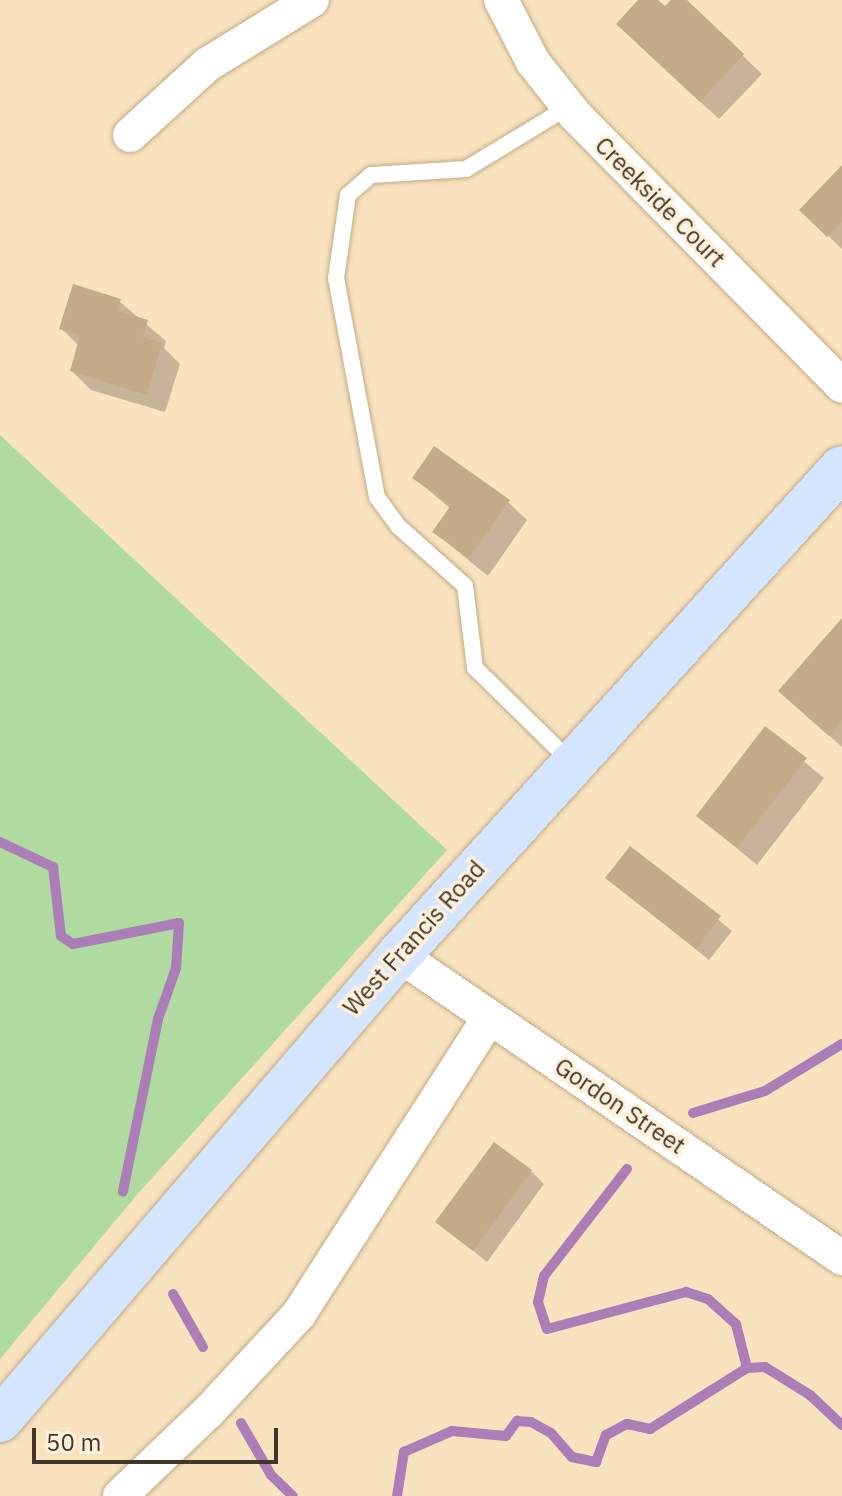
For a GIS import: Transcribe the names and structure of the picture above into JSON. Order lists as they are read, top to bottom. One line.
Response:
{"streets":{"street":["Creekside Court","West Francis Road","Gordon Street"]},"crossings":[["West Francis Road","Gordon Street"]],"scale_bar":"50 m"}
